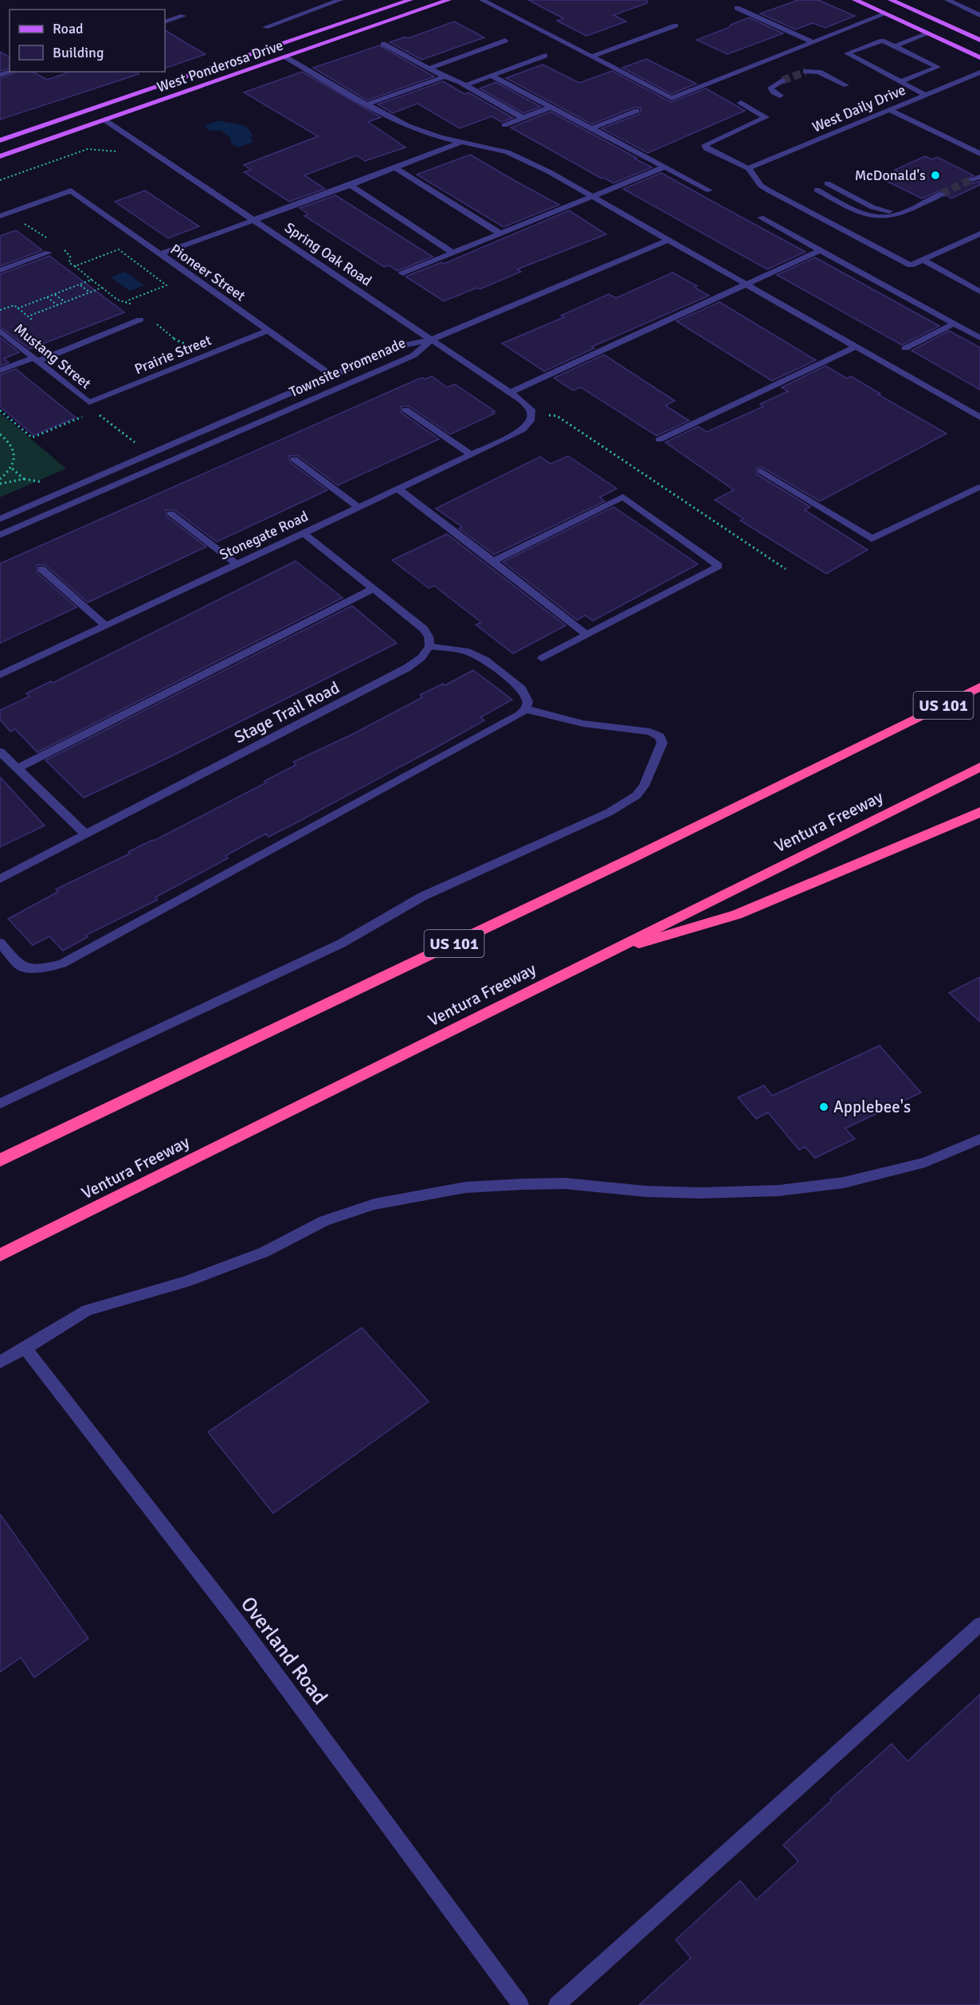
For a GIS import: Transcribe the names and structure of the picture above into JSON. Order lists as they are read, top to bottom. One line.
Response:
{"streets":{"highway":["US 101","Ventura Freeway"],"main road":["West Ponderosa Drive"],"street":["West Daily Drive","Spring Oak Road","Pioneer Street","Prairie Street","Mustang Street","Townsite Promenade","Stonegate Road","Stage Trail Road","Overland Road"]},"crossings":[["West Ponderosa Drive","Spring Oak Road"],["Spring Oak Road","Townsite Promenade"],["Spring Oak Road","Stonegate Road"],["Pioneer Street","Prairie Street"],["Pioneer Street","Townsite Promenade"],["Prairie Street","Mustang Street"]],"places":["McDonald's","Applebee's"],"legend":["Road","Building"]}
